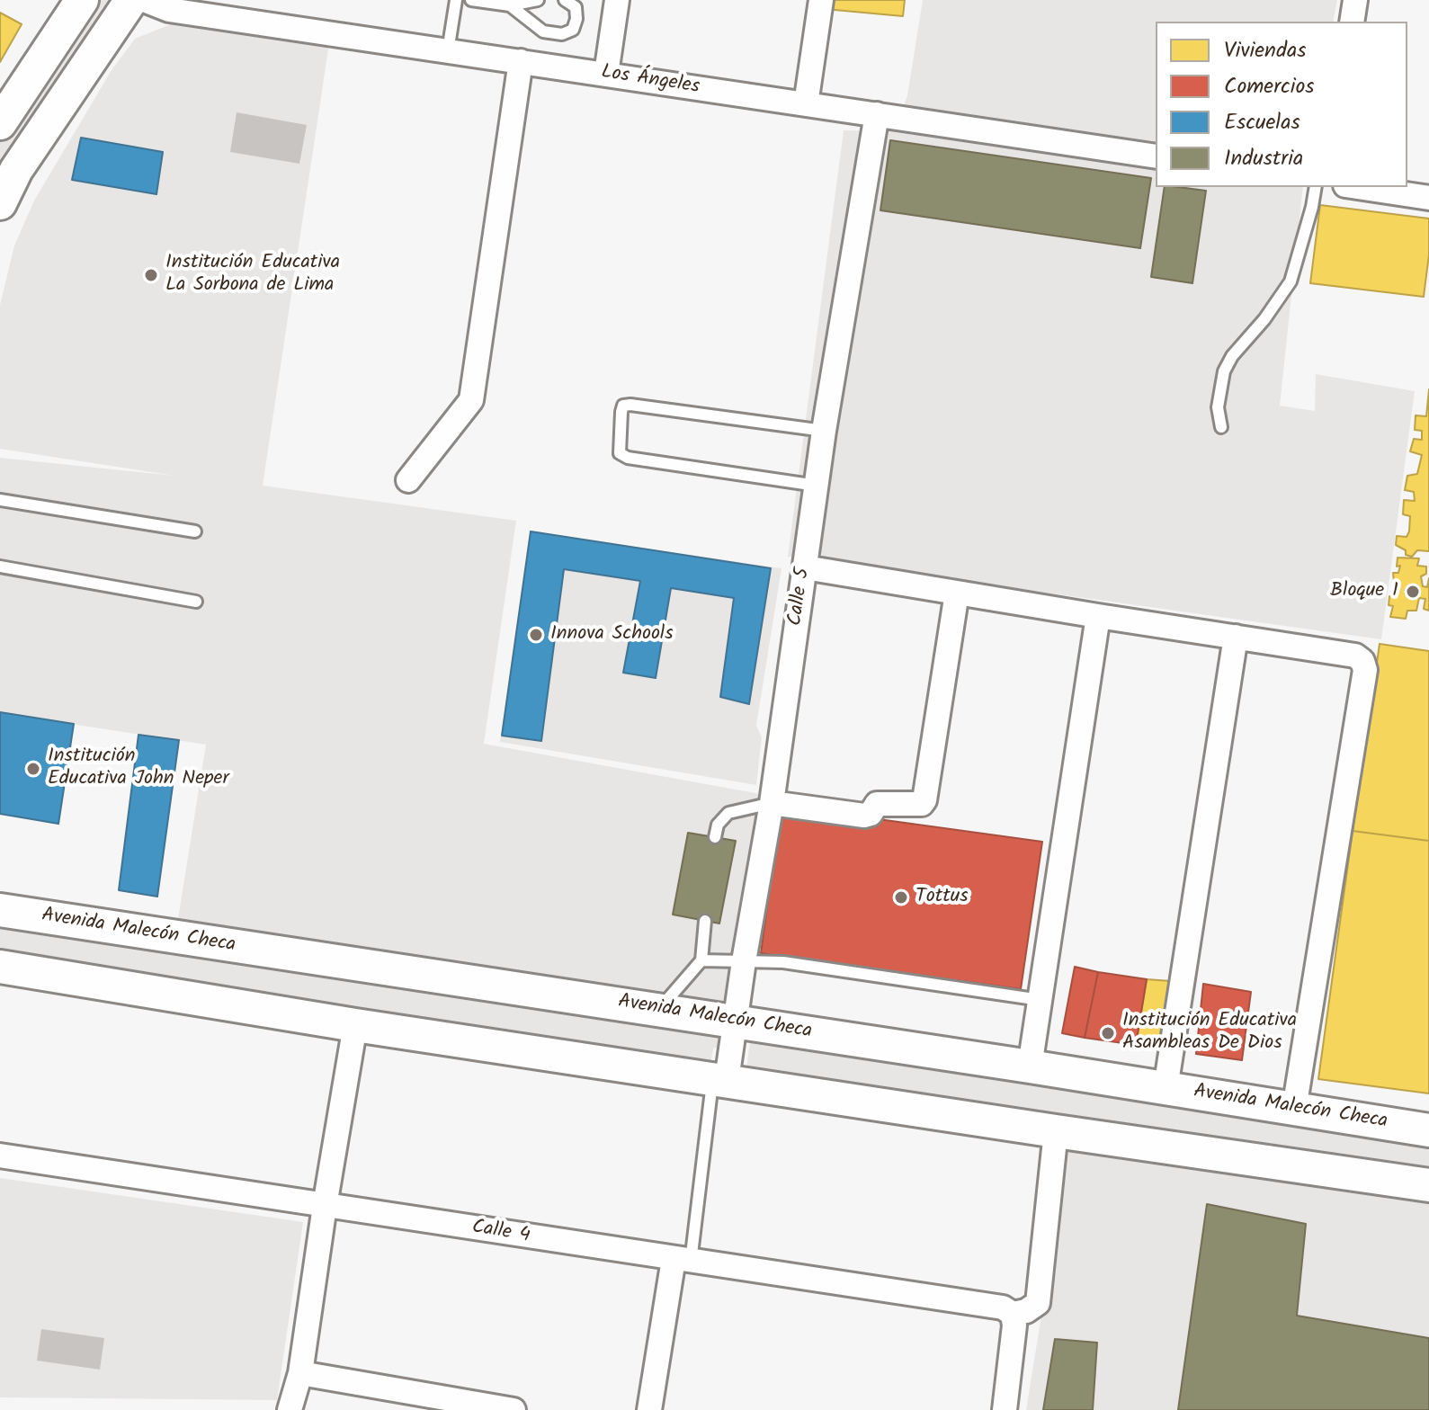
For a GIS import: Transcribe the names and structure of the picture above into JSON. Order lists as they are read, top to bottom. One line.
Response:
{"streets":{"main road":["Avenida Malecón Checa"],"street":["Los Ángeles","Calle 5","Calle 4"]},"crossings":[["Los Ángeles","Calle 5"],["Calle 5","Avenida Malecón Checa"]],"places":["Institución Educativa La Sorbona de Lima","Bloque 1","Innova Schools","Institución Educativa John Neper","Tottus","Institución Educativa Asambleas De Dios"],"legend":["Viviendas","Comercios","Escuelas","Industria"]}
